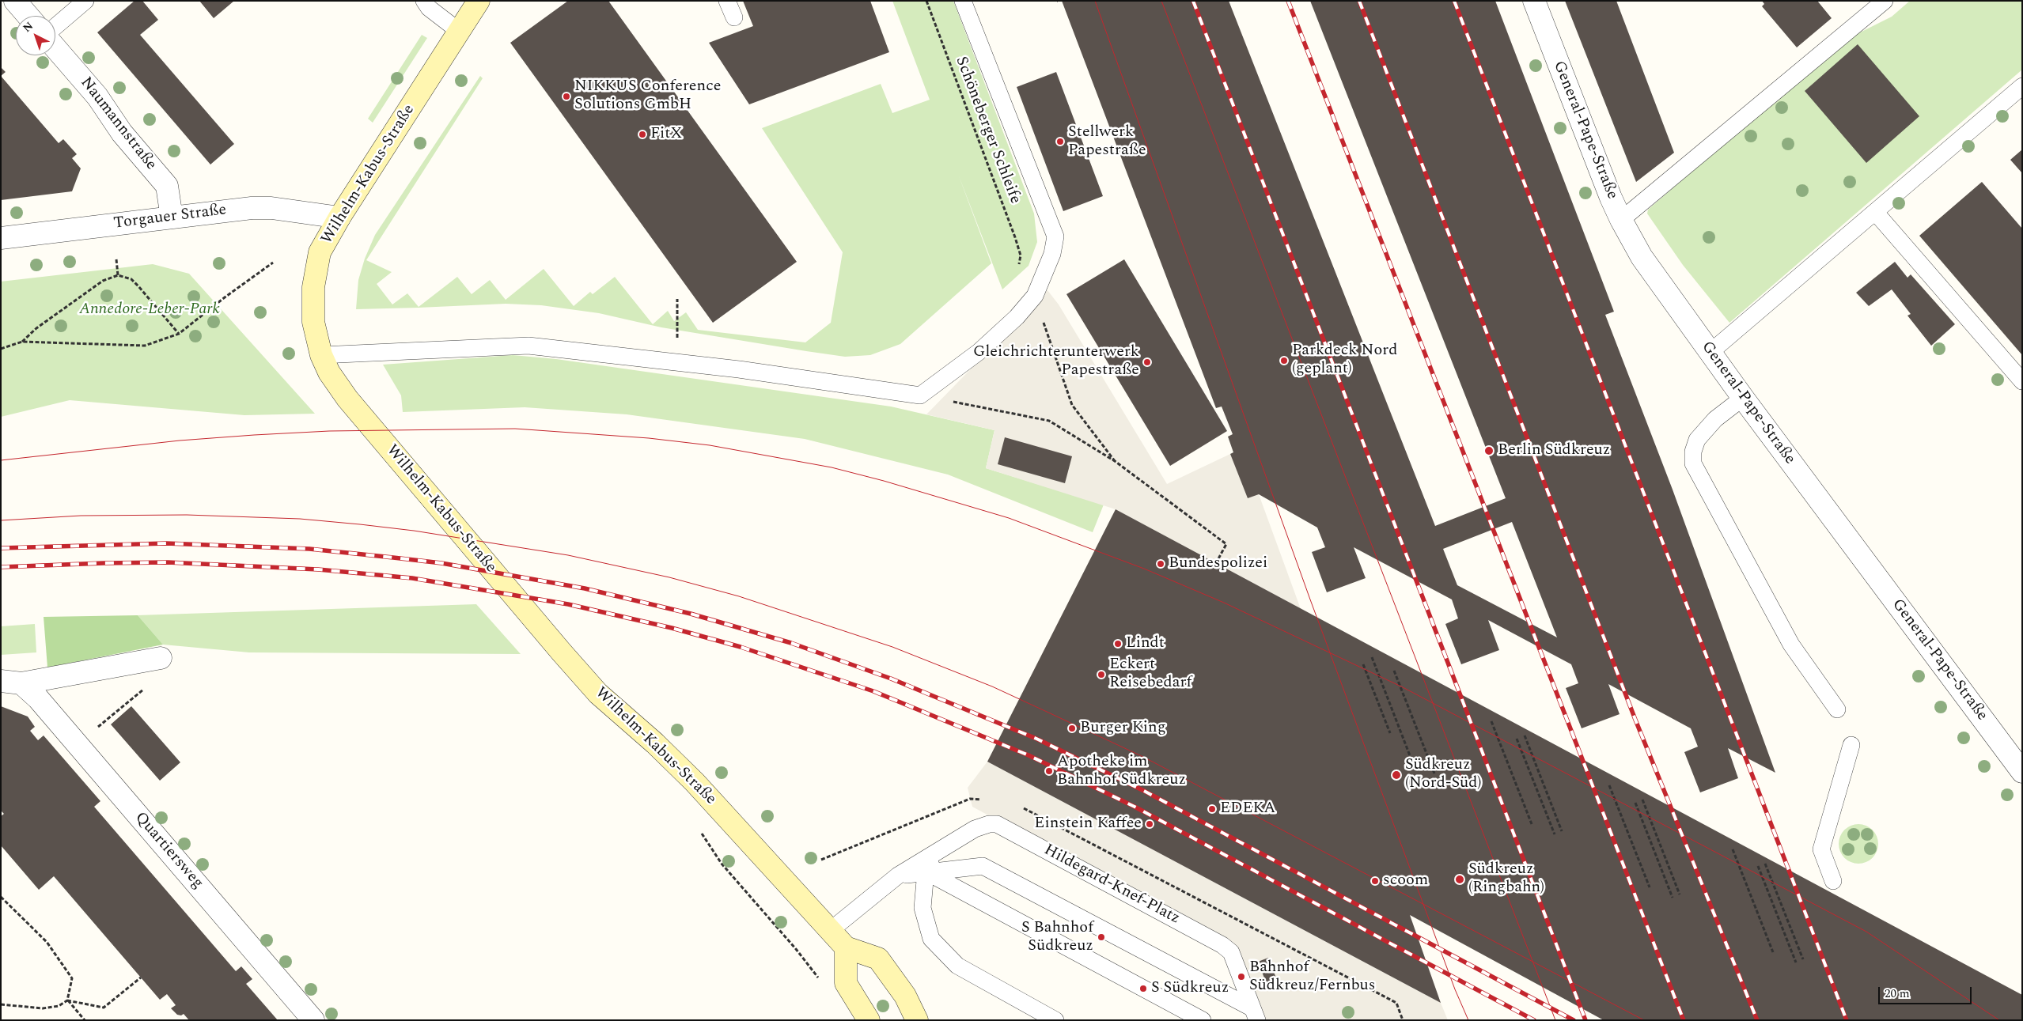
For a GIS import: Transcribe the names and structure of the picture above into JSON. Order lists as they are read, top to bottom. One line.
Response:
{"streets":{"street":["Naumannstraße","General-Pape-Straße","Wilhelm-Kabus-Straße","Torgauer Straße","Quartiersweg"],"lane":["Hildegard-Knef-Platz"],"path":["Schöneberger Schleife"]},"crossings":[["Naumannstraße","Torgauer Straße"],["Wilhelm-Kabus-Straße","Torgauer Straße"],["Wilhelm-Kabus-Straße","Hildegard-Knef-Platz"]],"parks":["Annedore-Leber-Park"],"places":["NIKKUS Conference Solutions GmbH","FitX","Stellwerk Papestraße","Parkdeck Nord (geplant)","Gleichrichterunterwerk Papestraße","Berlin Südkreuz","Bundespolizei","Lindt","Eckert Reisebedarf","Burger King","Apotheke im Bahnhof Südkreuz","Südkreuz (Nord-Süd)","EDEKA","Einstein Kaffee","Südkreuz (Ringbahn)","scoom","S Bahnhof Südkreuz","Bahnhof Südkreuz/Fernbus","S Südkreuz"],"scale_bar":"20 m","north":"top left"}
